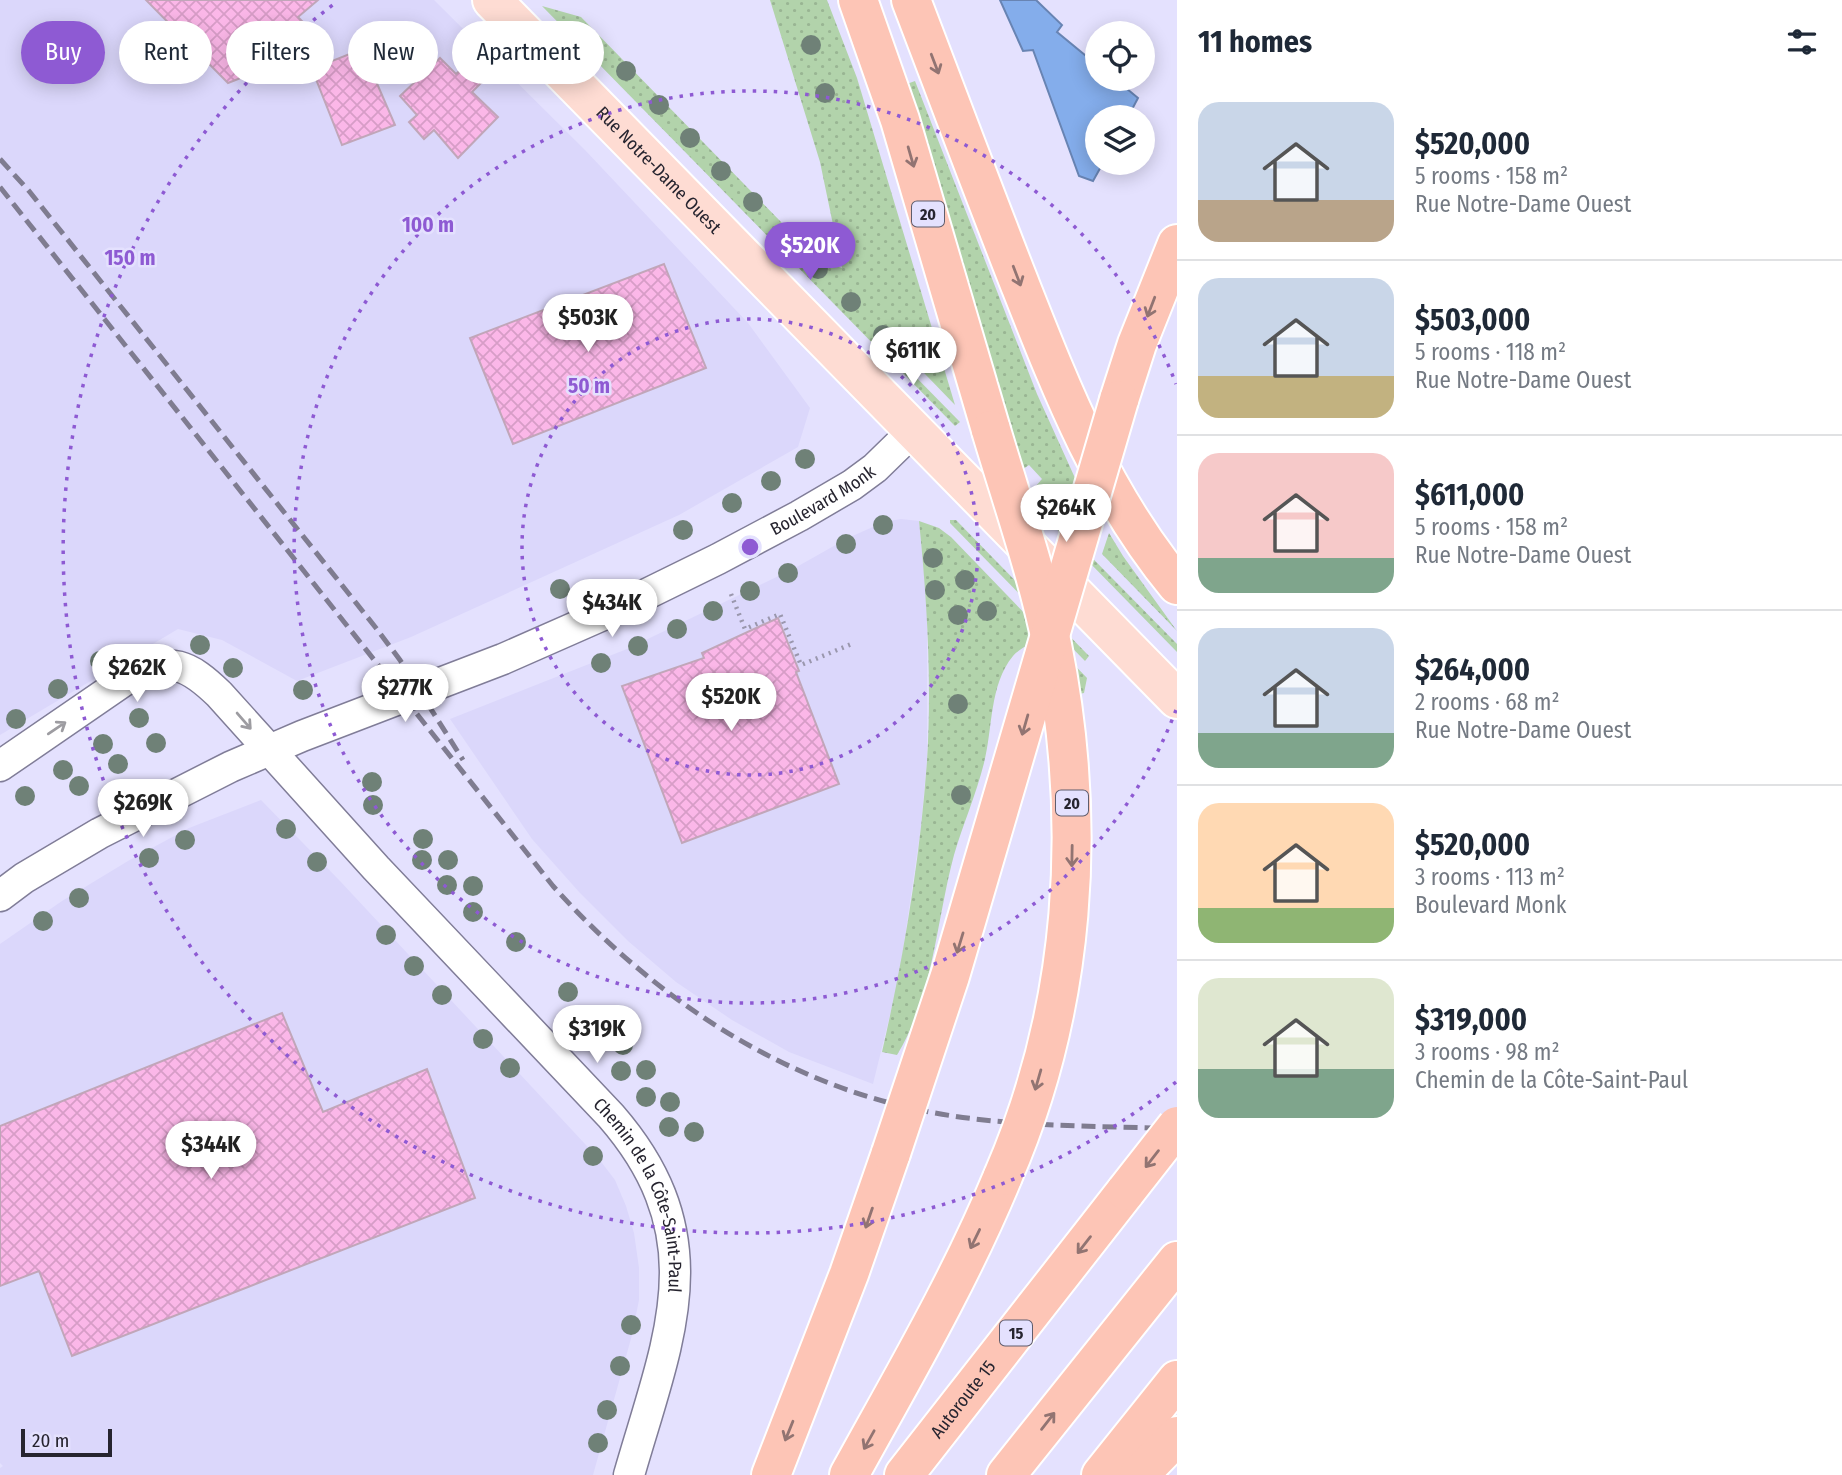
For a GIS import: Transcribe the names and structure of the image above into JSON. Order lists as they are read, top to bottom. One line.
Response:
{"streets":{"highway":["20","15","Autoroute 15"],"main road":["Rue Notre-Dame Ouest"],"street":["Boulevard Monk","Chemin de la Côte-Saint-Paul"]},"crossings":[["Rue Notre-Dame Ouest","Boulevard Monk"],["Boulevard Monk","Chemin de la Côte-Saint-Paul"]],"scale_bar":"20 m","page":{"heading":"11 homes","chip":["Buy","Rent","Filters","New","Apartment"],"list":[{"name":"$520,000","note":"5 rooms · 158 m² · Rue Notre-Dame Ouest"},{"name":"$503,000","note":"5 rooms · 118 m² · Rue Notre-Dame Ouest"},{"name":"$611,000","note":"5 rooms · 158 m² · Rue Notre-Dame Ouest"},{"name":"$264,000","note":"2 rooms · 68 m² · Rue Notre-Dame Ouest"},{"name":"$520,000","note":"3 rooms · 113 m² · Boulevard Monk"},{"name":"$319,000","note":"3 rooms · 98 m² · Chemin de la Côte-Saint-Paul"}],"price":["$520K","$503K","$611K","$264K","$434K","$262K","$277K","$520K","$269K","$319K","$344K"],"scale":"20 m"},"rings":["100 m","150 m","50 m"]}
